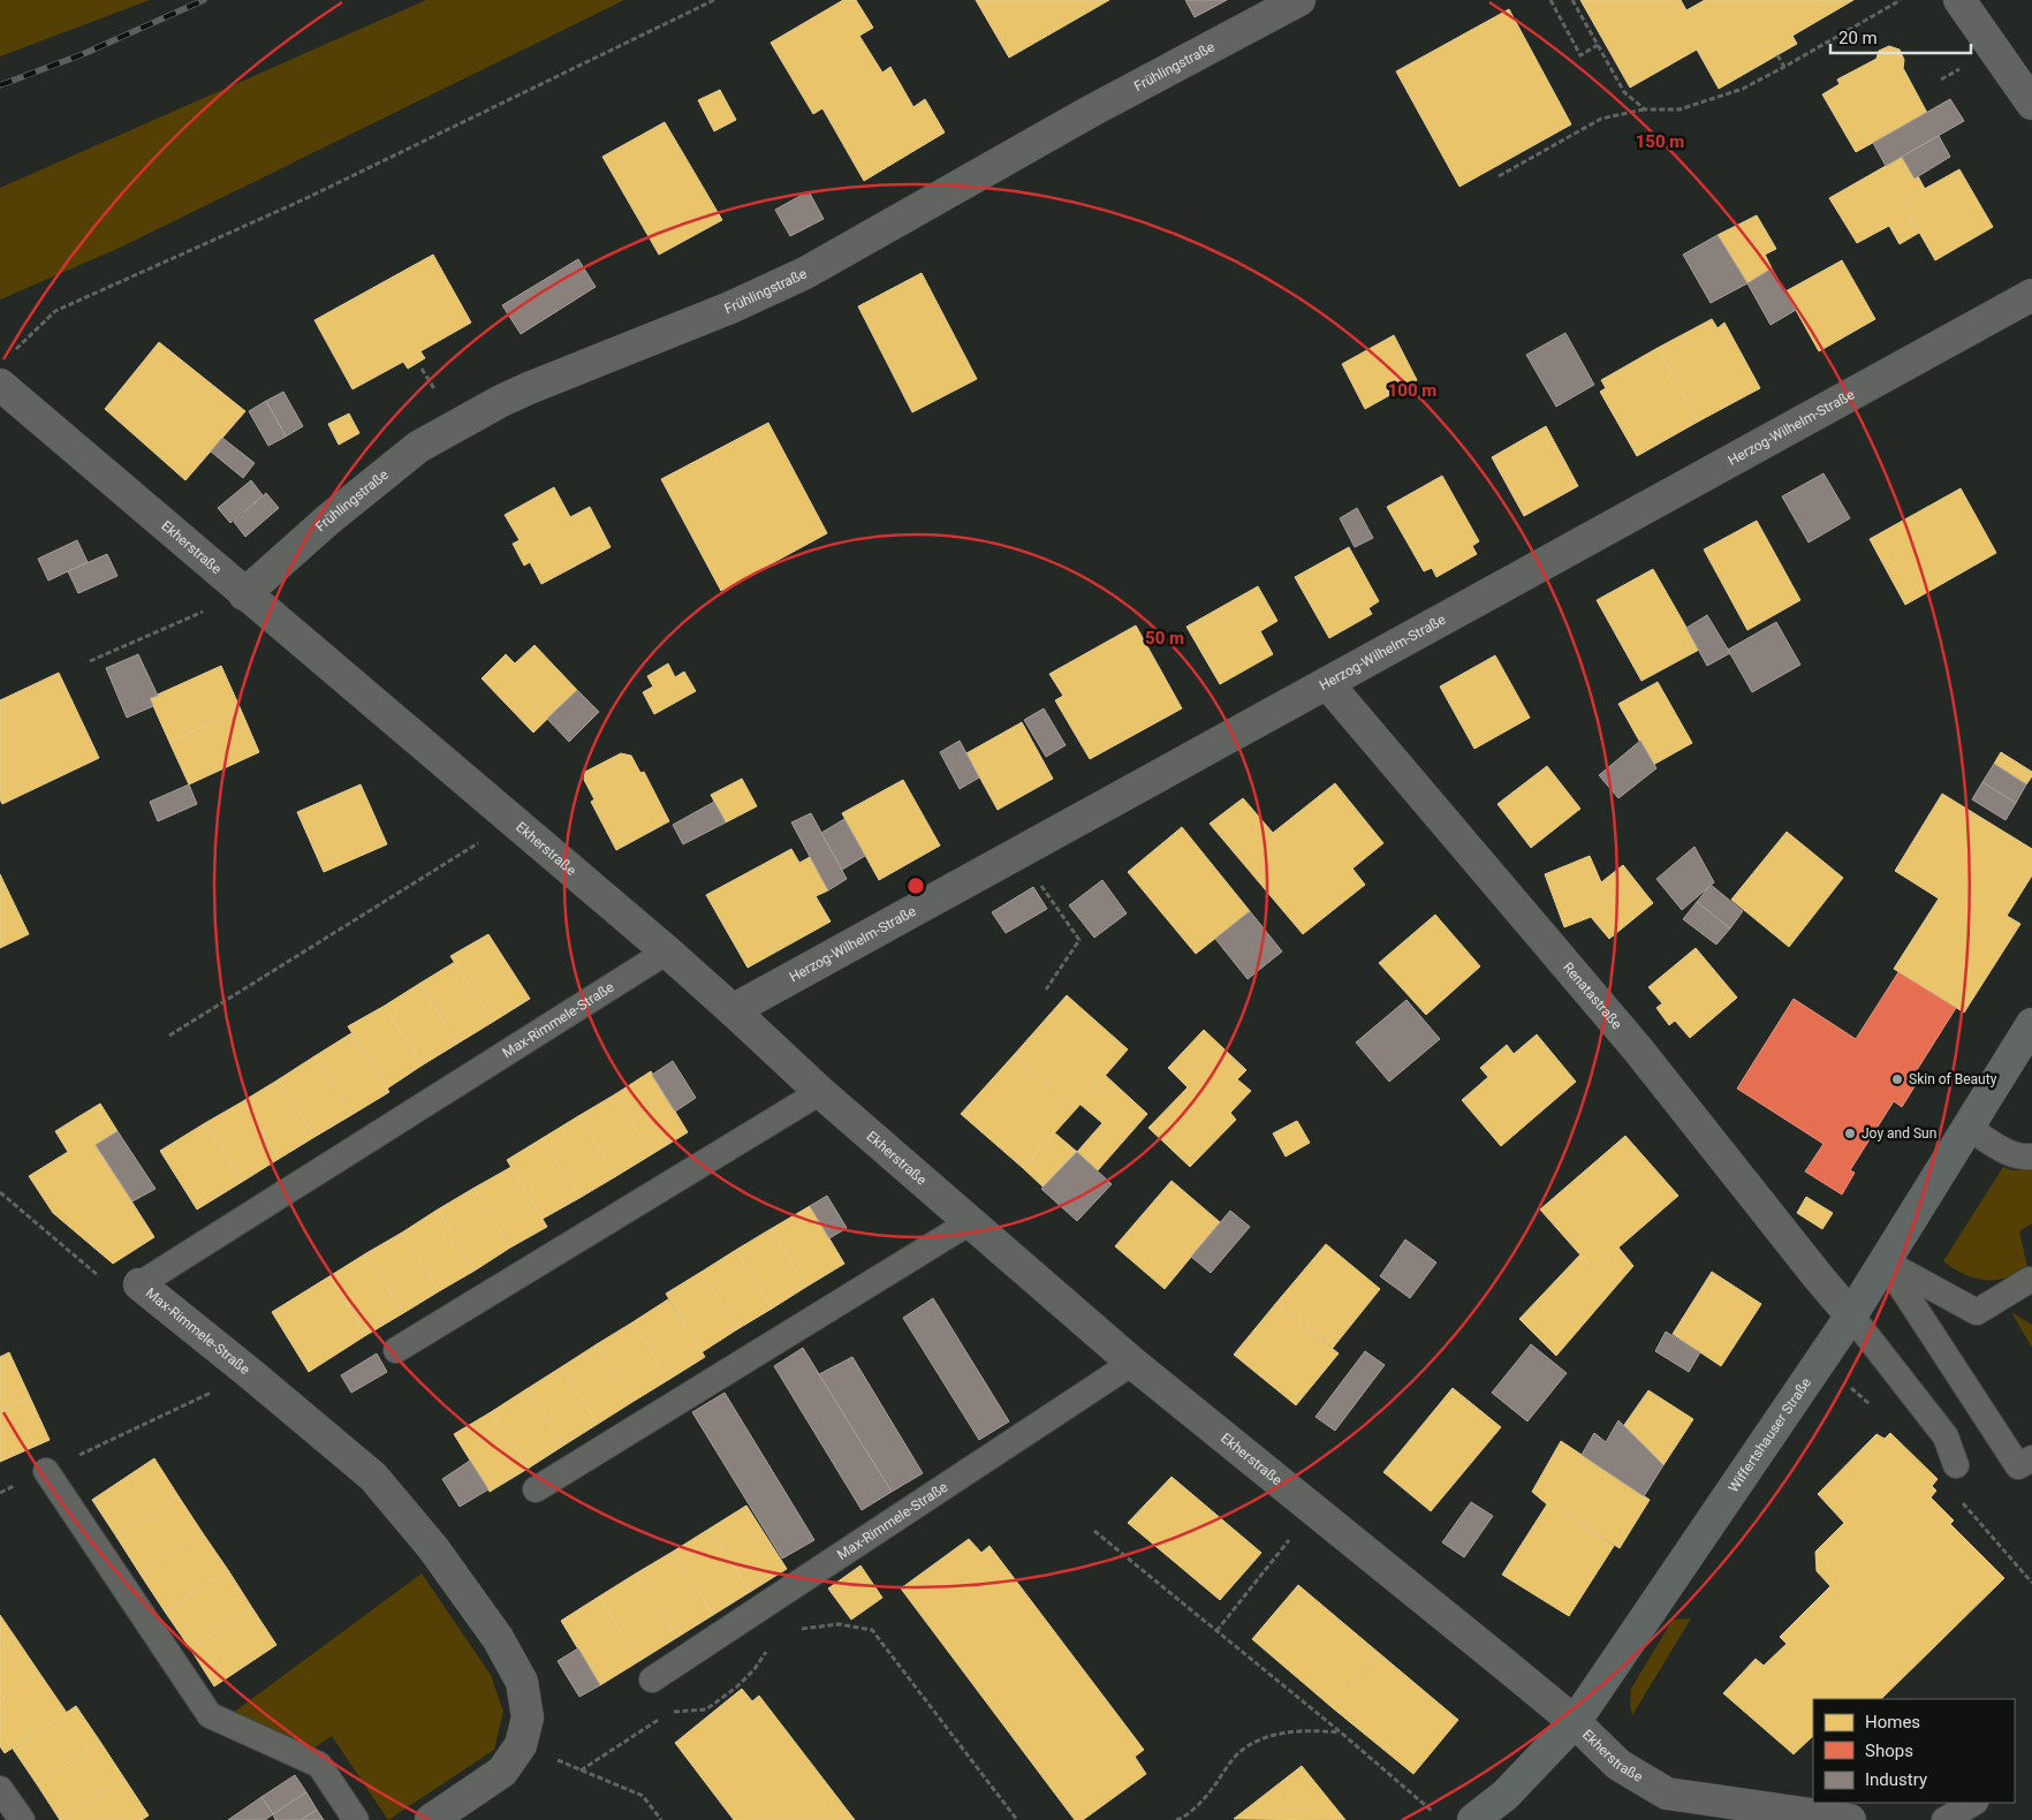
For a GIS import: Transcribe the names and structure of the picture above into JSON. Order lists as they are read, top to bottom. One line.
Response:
{"streets":{"street":["Frühlingstraße","Herzog-Wilhelm-Straße","Ekherstraße","Renatastraße","Max-Rimmele-Straße","Wiffertshauser Straße"]},"crossings":[["Frühlingstraße","Ekherstraße"],["Herzog-Wilhelm-Straße","Ekherstraße"],["Herzog-Wilhelm-Straße","Renatastraße"],["Ekherstraße","Max-Rimmele-Straße"],["Ekherstraße","Wiffertshauser Straße"],["Renatastraße","Wiffertshauser Straße"]],"places":["Skin of Beauty","Joy and Sun"],"legend":["Homes","Shops","Industry"],"scale_bar":"20 m","rings":["150 m","100 m","50 m"]}
